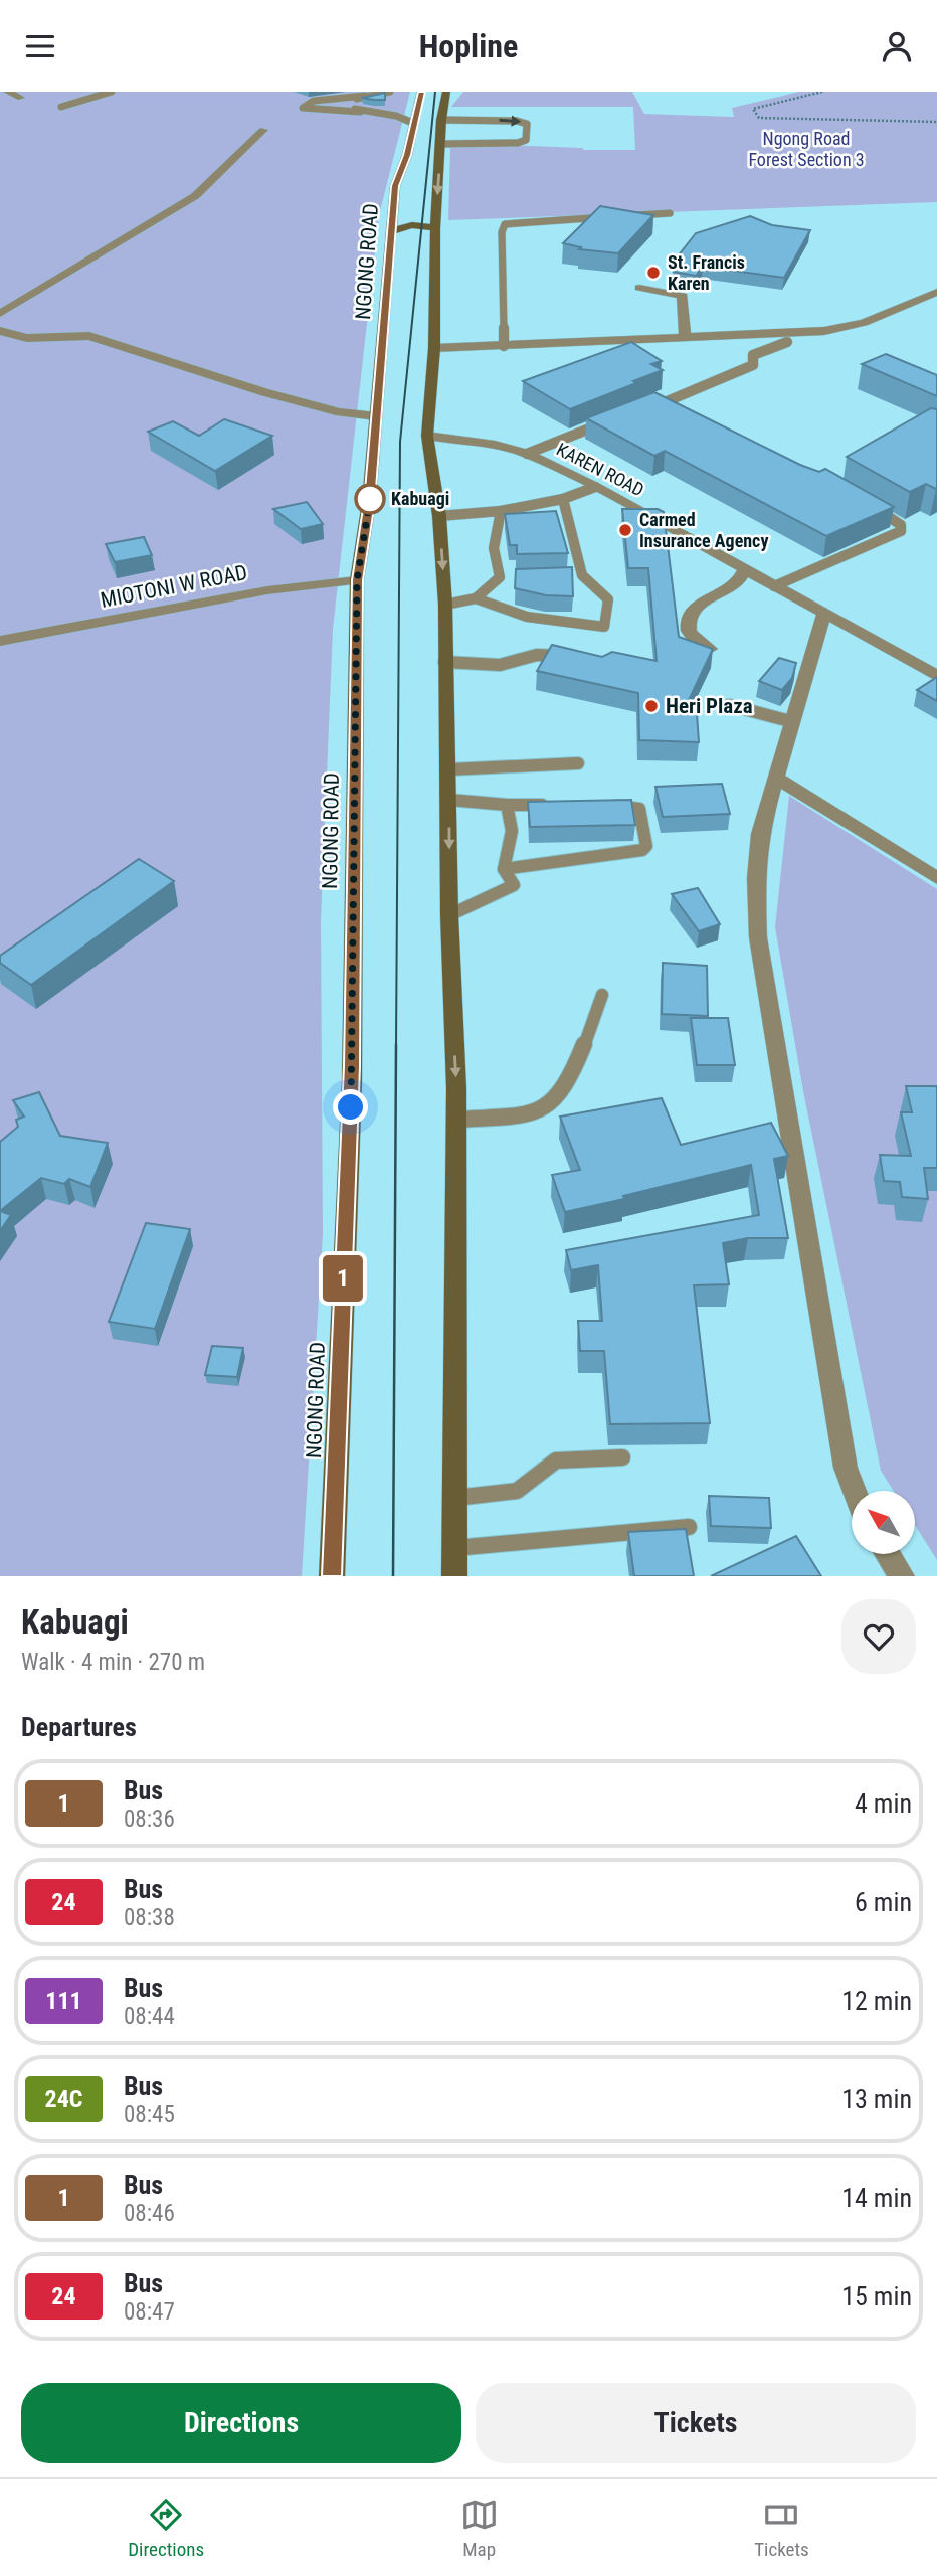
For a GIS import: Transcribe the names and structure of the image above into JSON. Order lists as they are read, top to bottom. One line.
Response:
{"streets":{"main road":["NGONG ROAD"],"street":["KAREN ROAD","MIOTONI W ROAD"]},"crossings":[["NGONG ROAD","MIOTONI W ROAD"]],"parks":["Ngong Road Forest Section 3"],"places":["St. Francis Karen","Kabuagi","Carmed Insurance Agency","Heri Plaza"],"lines":["bus line 1"],"north":"top left","page":{"header":"Hopline","on_map":"1","heading":[["Kabuagi","Walk · 4 min · 270 m"],"Departures"],"list":[{"mark":"1","name":"Bus","note":"08:36","value":"4 min"},{"mark":"24","name":"Bus","note":"08:38","value":"6 min"},{"mark":"111","name":"Bus","note":"08:44","value":"12 min"},{"mark":"24C","name":"Bus","note":"08:45","value":"13 min"},{"mark":"1","name":"Bus","note":"08:46","value":"14 min"},{"mark":"24","name":"Bus","note":"08:47","value":"15 min"}],"buttons":["Directions","Tickets"],"tabs":["Directions","Map","Tickets"]}}
